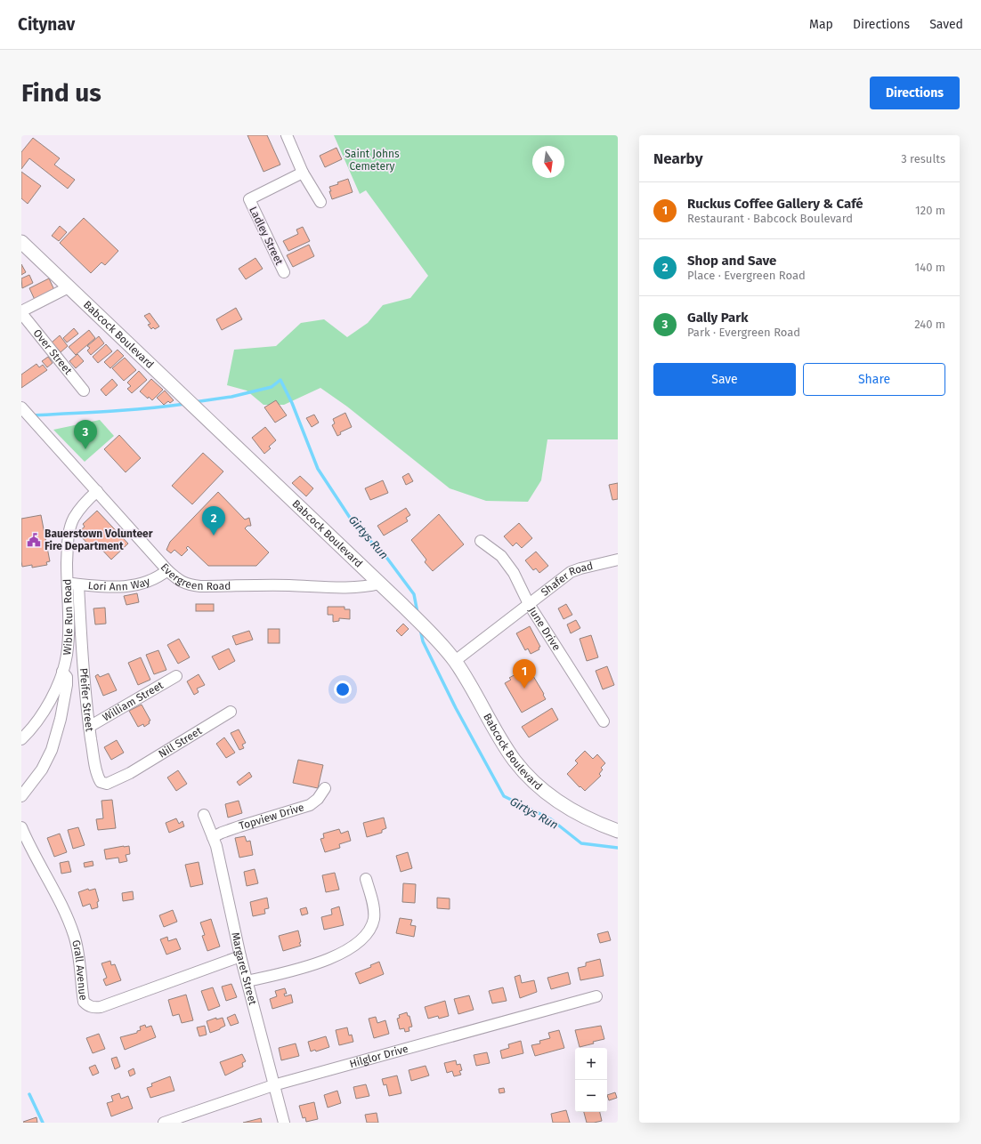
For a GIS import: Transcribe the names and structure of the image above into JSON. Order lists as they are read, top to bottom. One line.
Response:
{"streets":{"main road":["Babcock Boulevard"],"street":["Ladley Street","Over Street","Evergreen Road","Shafer Road","Lori Ann Way","Wible Run Road","June Drive","Pfeifer Street","William Street","Nill Street","Topview Drive","Margaret Street","Grall Avenue","Hilglor Drive"]},"crossings":[["Babcock Boulevard","Evergreen Road"],["Babcock Boulevard","Shafer Road"],["Evergreen Road","Lori Ann Way"],["Evergreen Road","Wible Run Road"],["Shafer Road","June Drive"],["Lori Ann Way","Wible Run Road"],["Lori Ann Way","Pfeifer Street"],["Pfeifer Street","William Street"],["Pfeifer Street","Nill Street"],["Topview Drive","Margaret Street"],["Margaret Street","Grall Avenue"],["Margaret Street","Hilglor Drive"]],"water":["Girtys Run"],"parks":["Saint Johns Cemetery"],"places":{"public building":["Bauerstown Volunteer Fire Department"]},"north":"bottom","page":{"header":"Citynav","nav":["Map","Directions","Saved"],"buttons":["Directions",["Save","Share"]],"title":"Find us","heading":["Nearby","3 results"],"list":[{"mark":"1","name":"Ruckus Coffee Gallery & Café","note":"Restaurant · Babcock Boulevard","value":"120 m"},{"mark":"2","name":"Shop and Save","note":"Place · Evergreen Road","value":"140 m"},{"mark":"3","name":"Gally Park","note":"Park · Evergreen Road","value":"240 m"}],"pins":["3","2","1"],"map_buttons":["+","−"]}}
